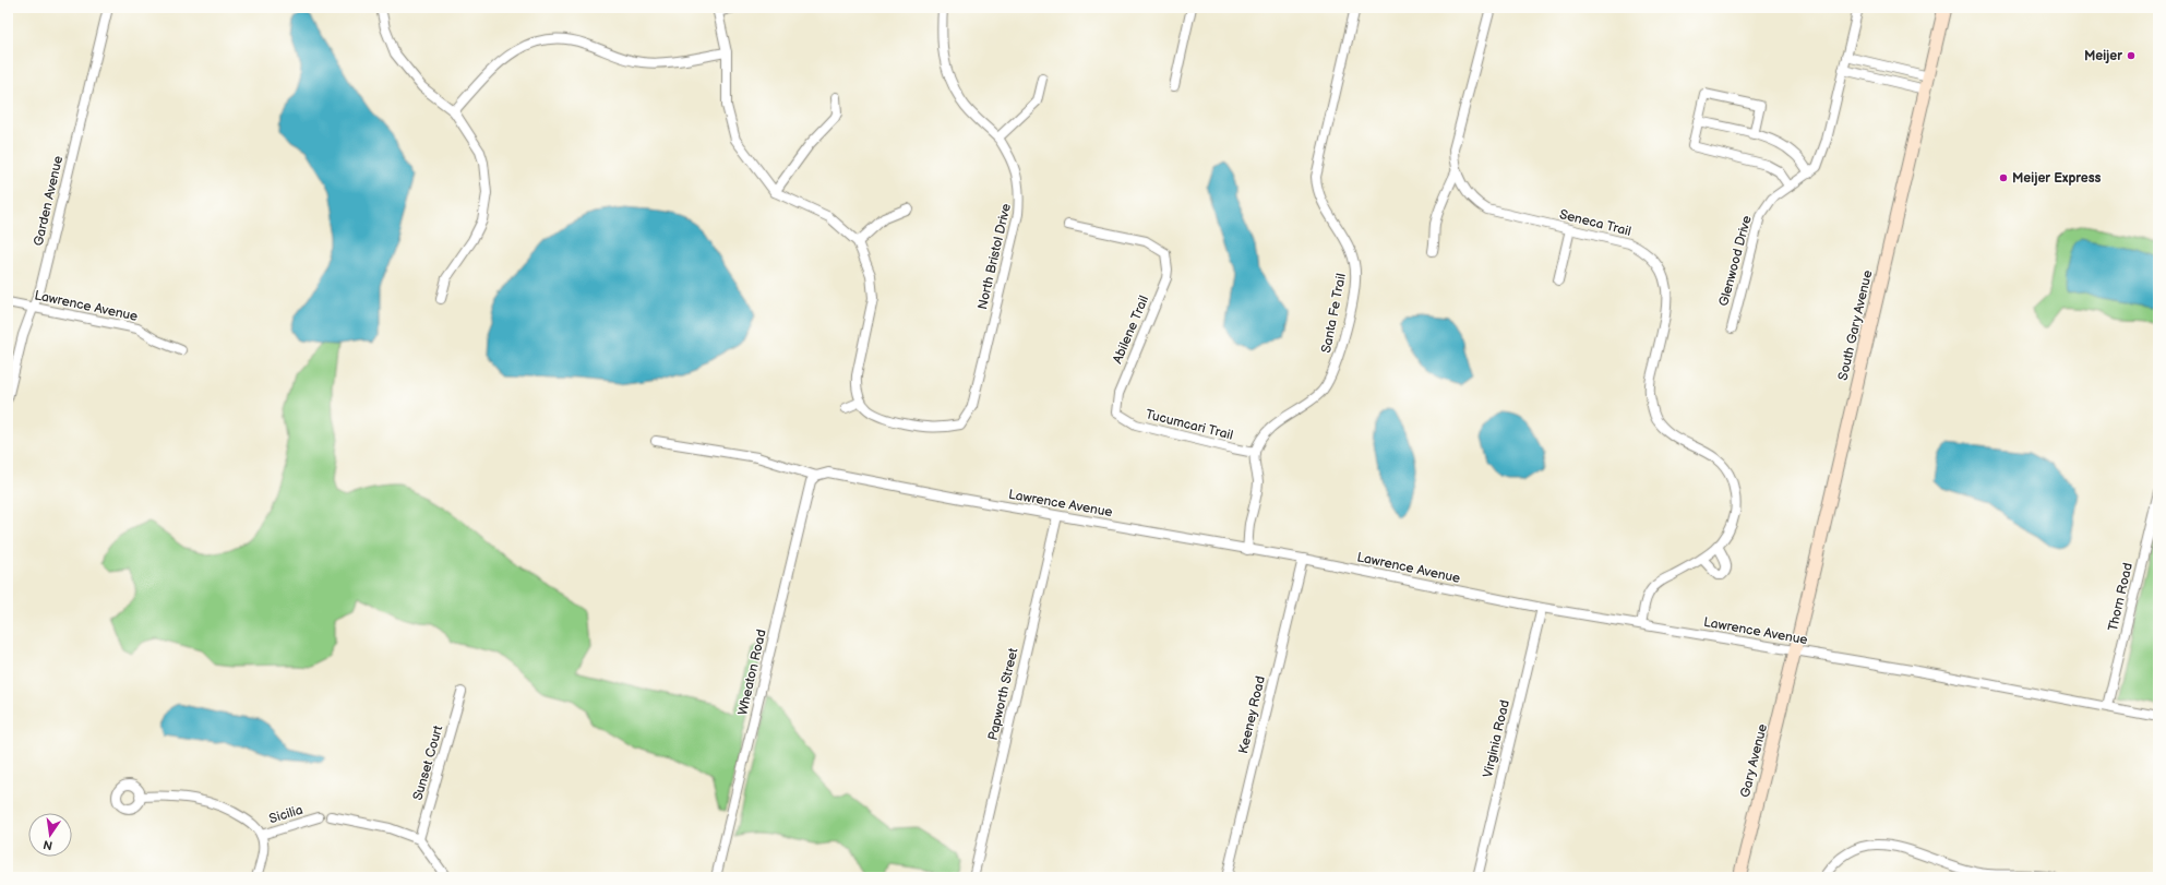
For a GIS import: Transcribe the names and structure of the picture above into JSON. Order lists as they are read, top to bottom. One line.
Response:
{"streets":{"main road":["South Gary Avenue","Gary Avenue"],"street":["Garden Avenue","Seneca Trail","North Bristol Drive","Glenwood Drive","Lawrence Avenue","Santa Fe Trail","Abilene Trail","Tucumcari Trail","Thorn Road","Wheaton Road","Papworth Street","Keeney Road","Virginia Road","Sunset Court","Sicilia"]},"crossings":[["Garden Avenue","Lawrence Avenue"],["Seneca Trail","Lawrence Avenue"],["Lawrence Avenue","South Gary Avenue"],["Lawrence Avenue","Thorn Road"],["Lawrence Avenue","Wheaton Road"],["Lawrence Avenue","Papworth Street"],["Lawrence Avenue","Keeney Road"],["Lawrence Avenue","Virginia Road"],["Lawrence Avenue","Gary Avenue"],["Santa Fe Trail","Tucumcari Trail"],["South Gary Avenue","Gary Avenue"],["Abilene Trail","Tucumcari Trail"]],"places":["Meijer","Meijer Express"],"north":"bottom"}
